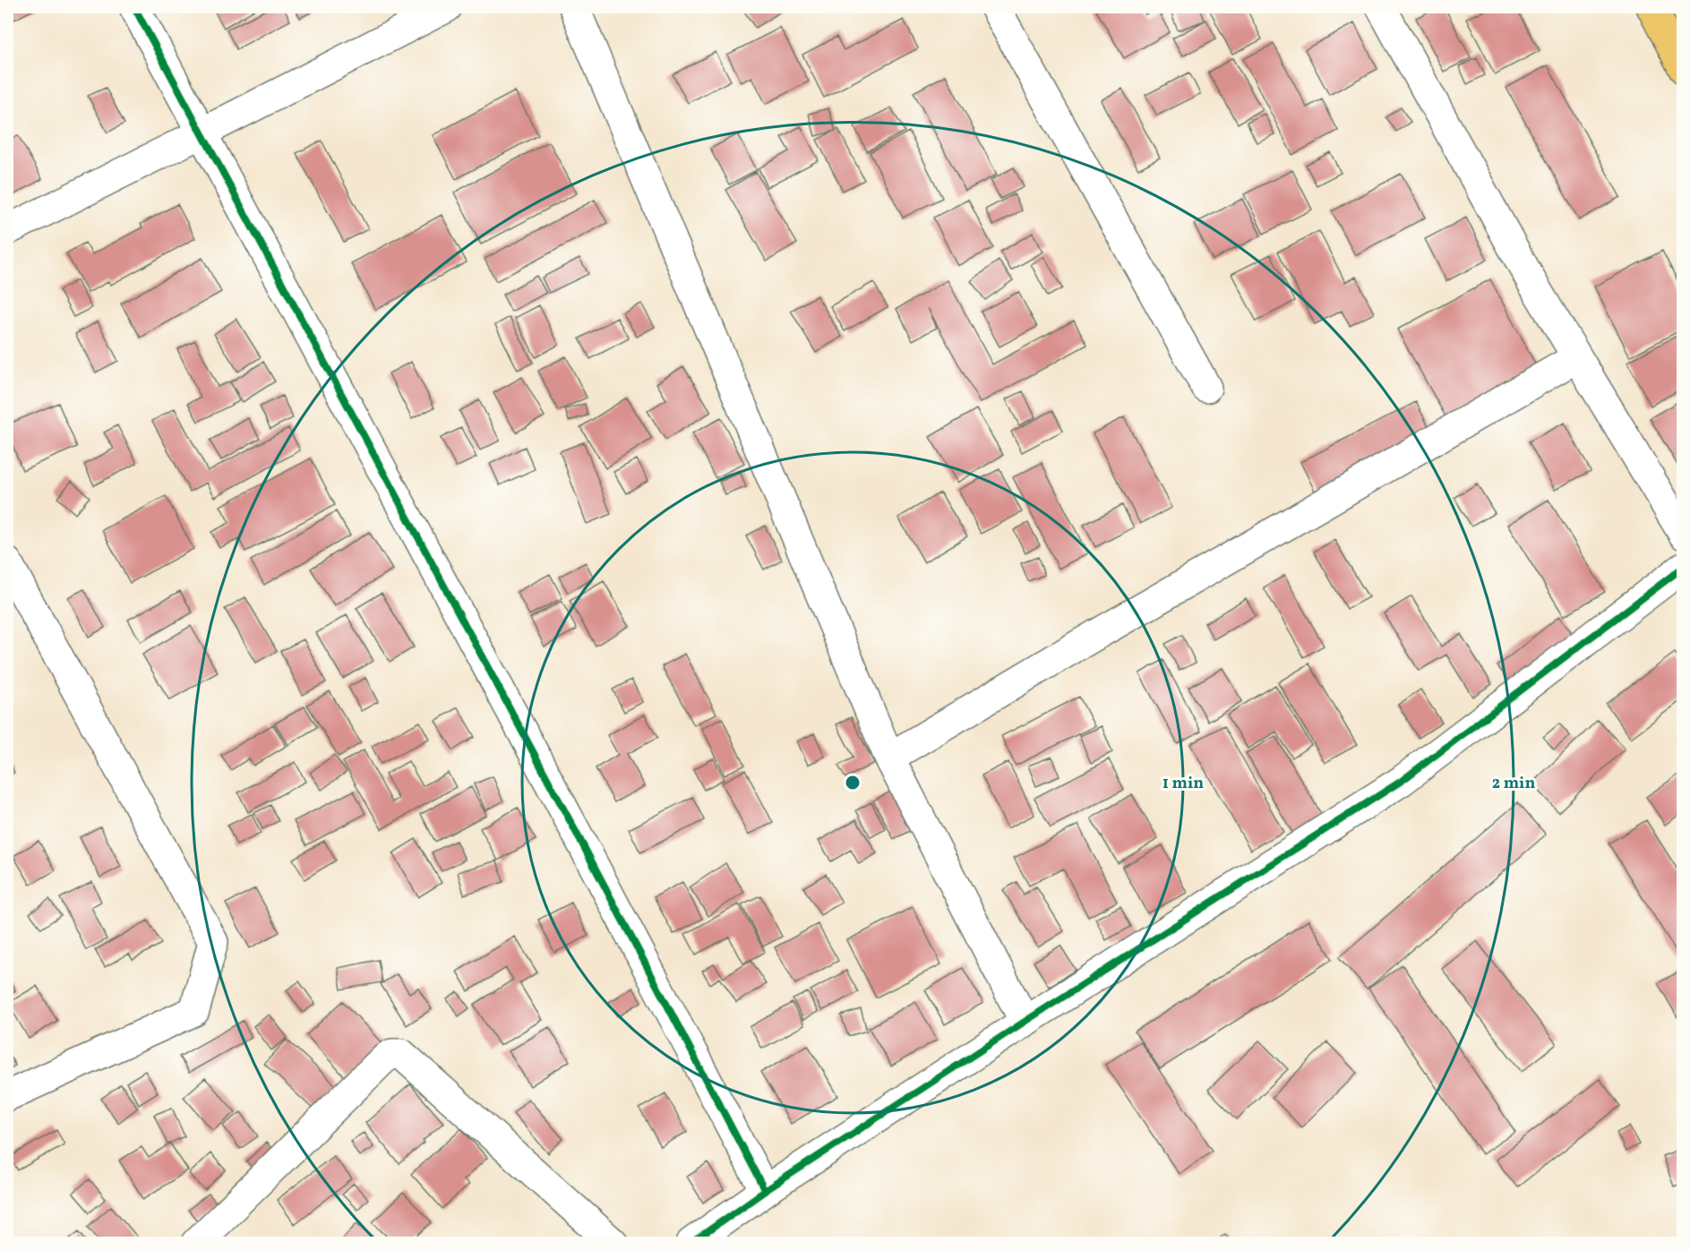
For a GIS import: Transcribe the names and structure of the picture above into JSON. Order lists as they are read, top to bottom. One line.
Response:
{"rings":["1 min","2 min"]}
